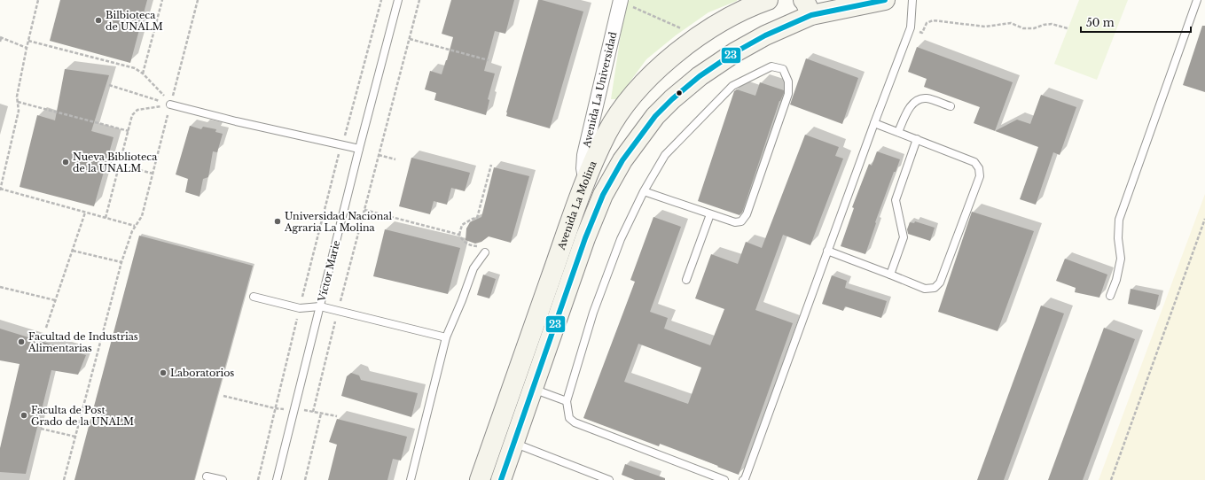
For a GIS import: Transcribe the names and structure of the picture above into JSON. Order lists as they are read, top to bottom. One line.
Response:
{"streets":{"main road":["Avenida La Molina"],"street":["Avenida La Universidad"],"lane":["Víctor Marie"]},"crossings":[["Avenida La Universidad","Avenida La Molina"]],"places":["Bilbioteca de UNALM","Nueva Biblioteca de la UNALM","Universidad Nacional Agraria La Molina","Facultad de Industrias Alimentarias","Laboratorios","Faculta de Post Grado de la UNALM"],"lines":["transit line 23"],"scale_bar":"50 m"}
